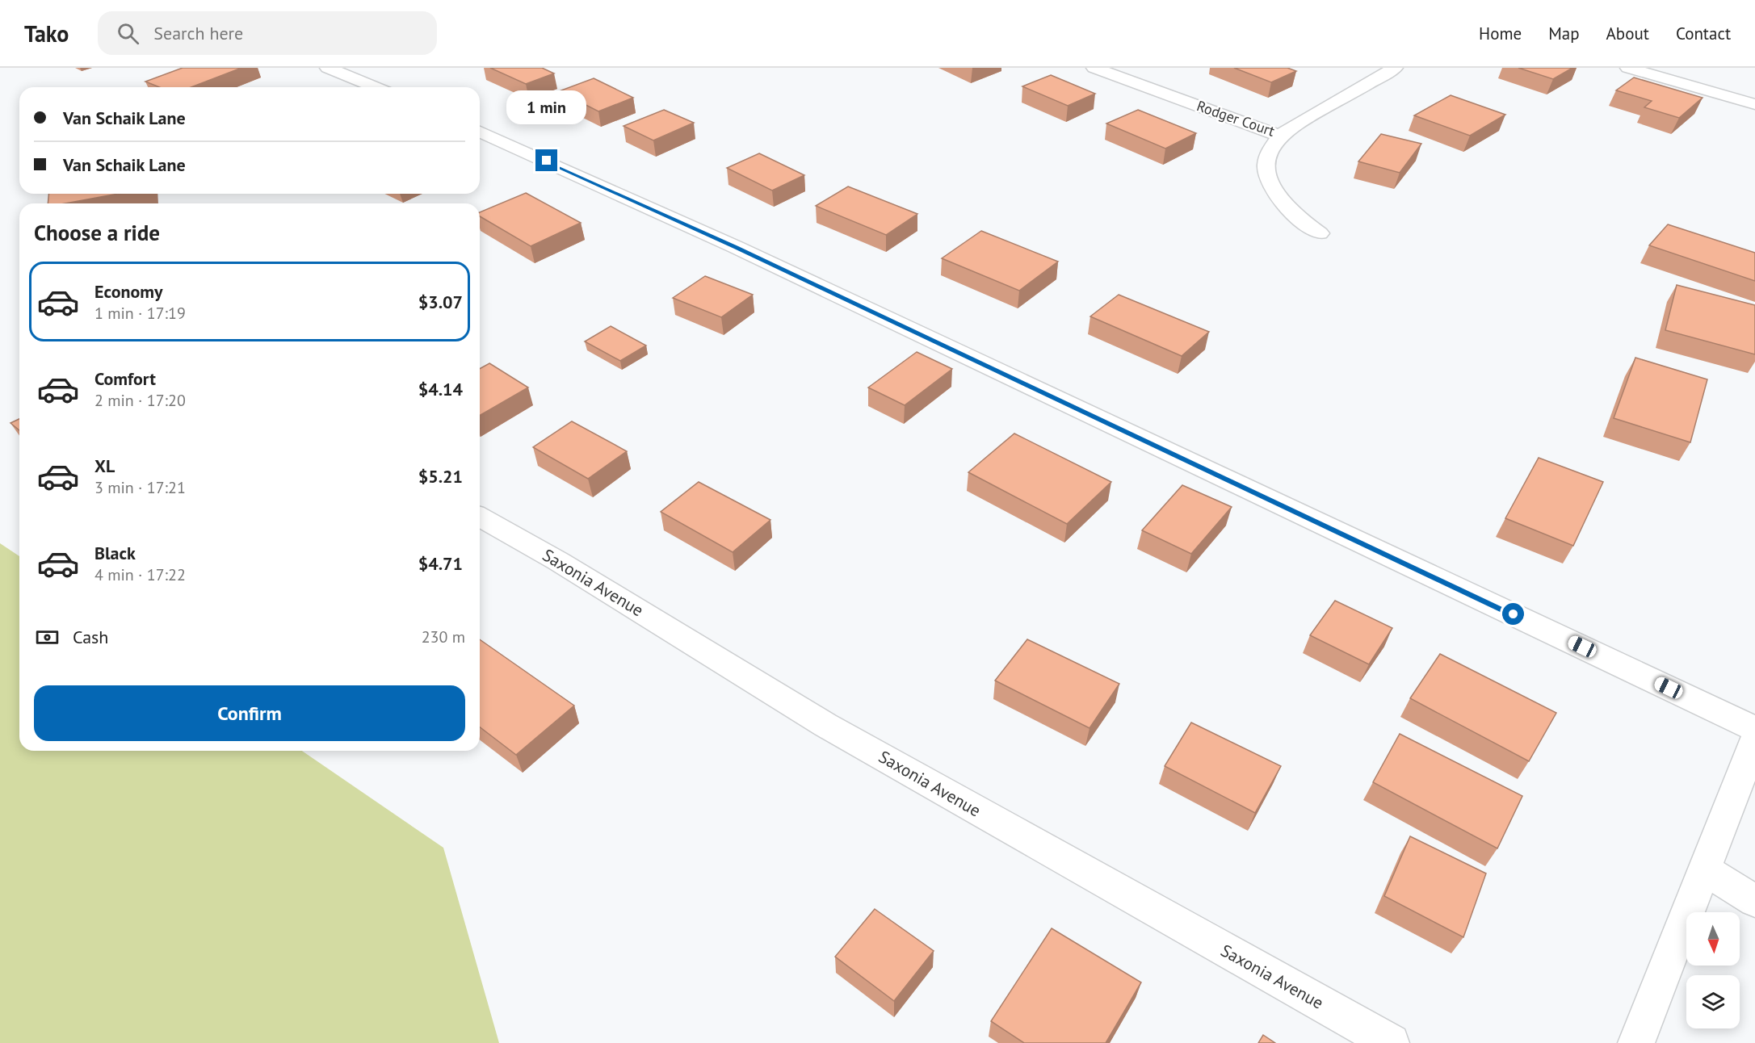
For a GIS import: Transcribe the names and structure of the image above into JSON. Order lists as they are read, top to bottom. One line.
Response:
{"streets":{"street":["Rodger Court","Saxonia Avenue"]},"north":"bottom","page":{"header":"Tako","search":"Search here","nav":["Home","Map","About","Contact"],"banner":["Van Schaik Lane","Van Schaik Lane"],"bubble":"1 min","heading":"Choose a ride","list":[{"name":"Economy","note":"1 min · 17:19","value":"$3.07"},{"name":"Comfort","note":"2 min · 17:20","value":"$4.14"},{"name":"XL","note":"3 min · 17:21","value":"$5.21"},{"name":"Black","note":"4 min · 17:22","value":"$4.71"}],"pay":["Cash","230 m"],"buttons":"Confirm"}}
